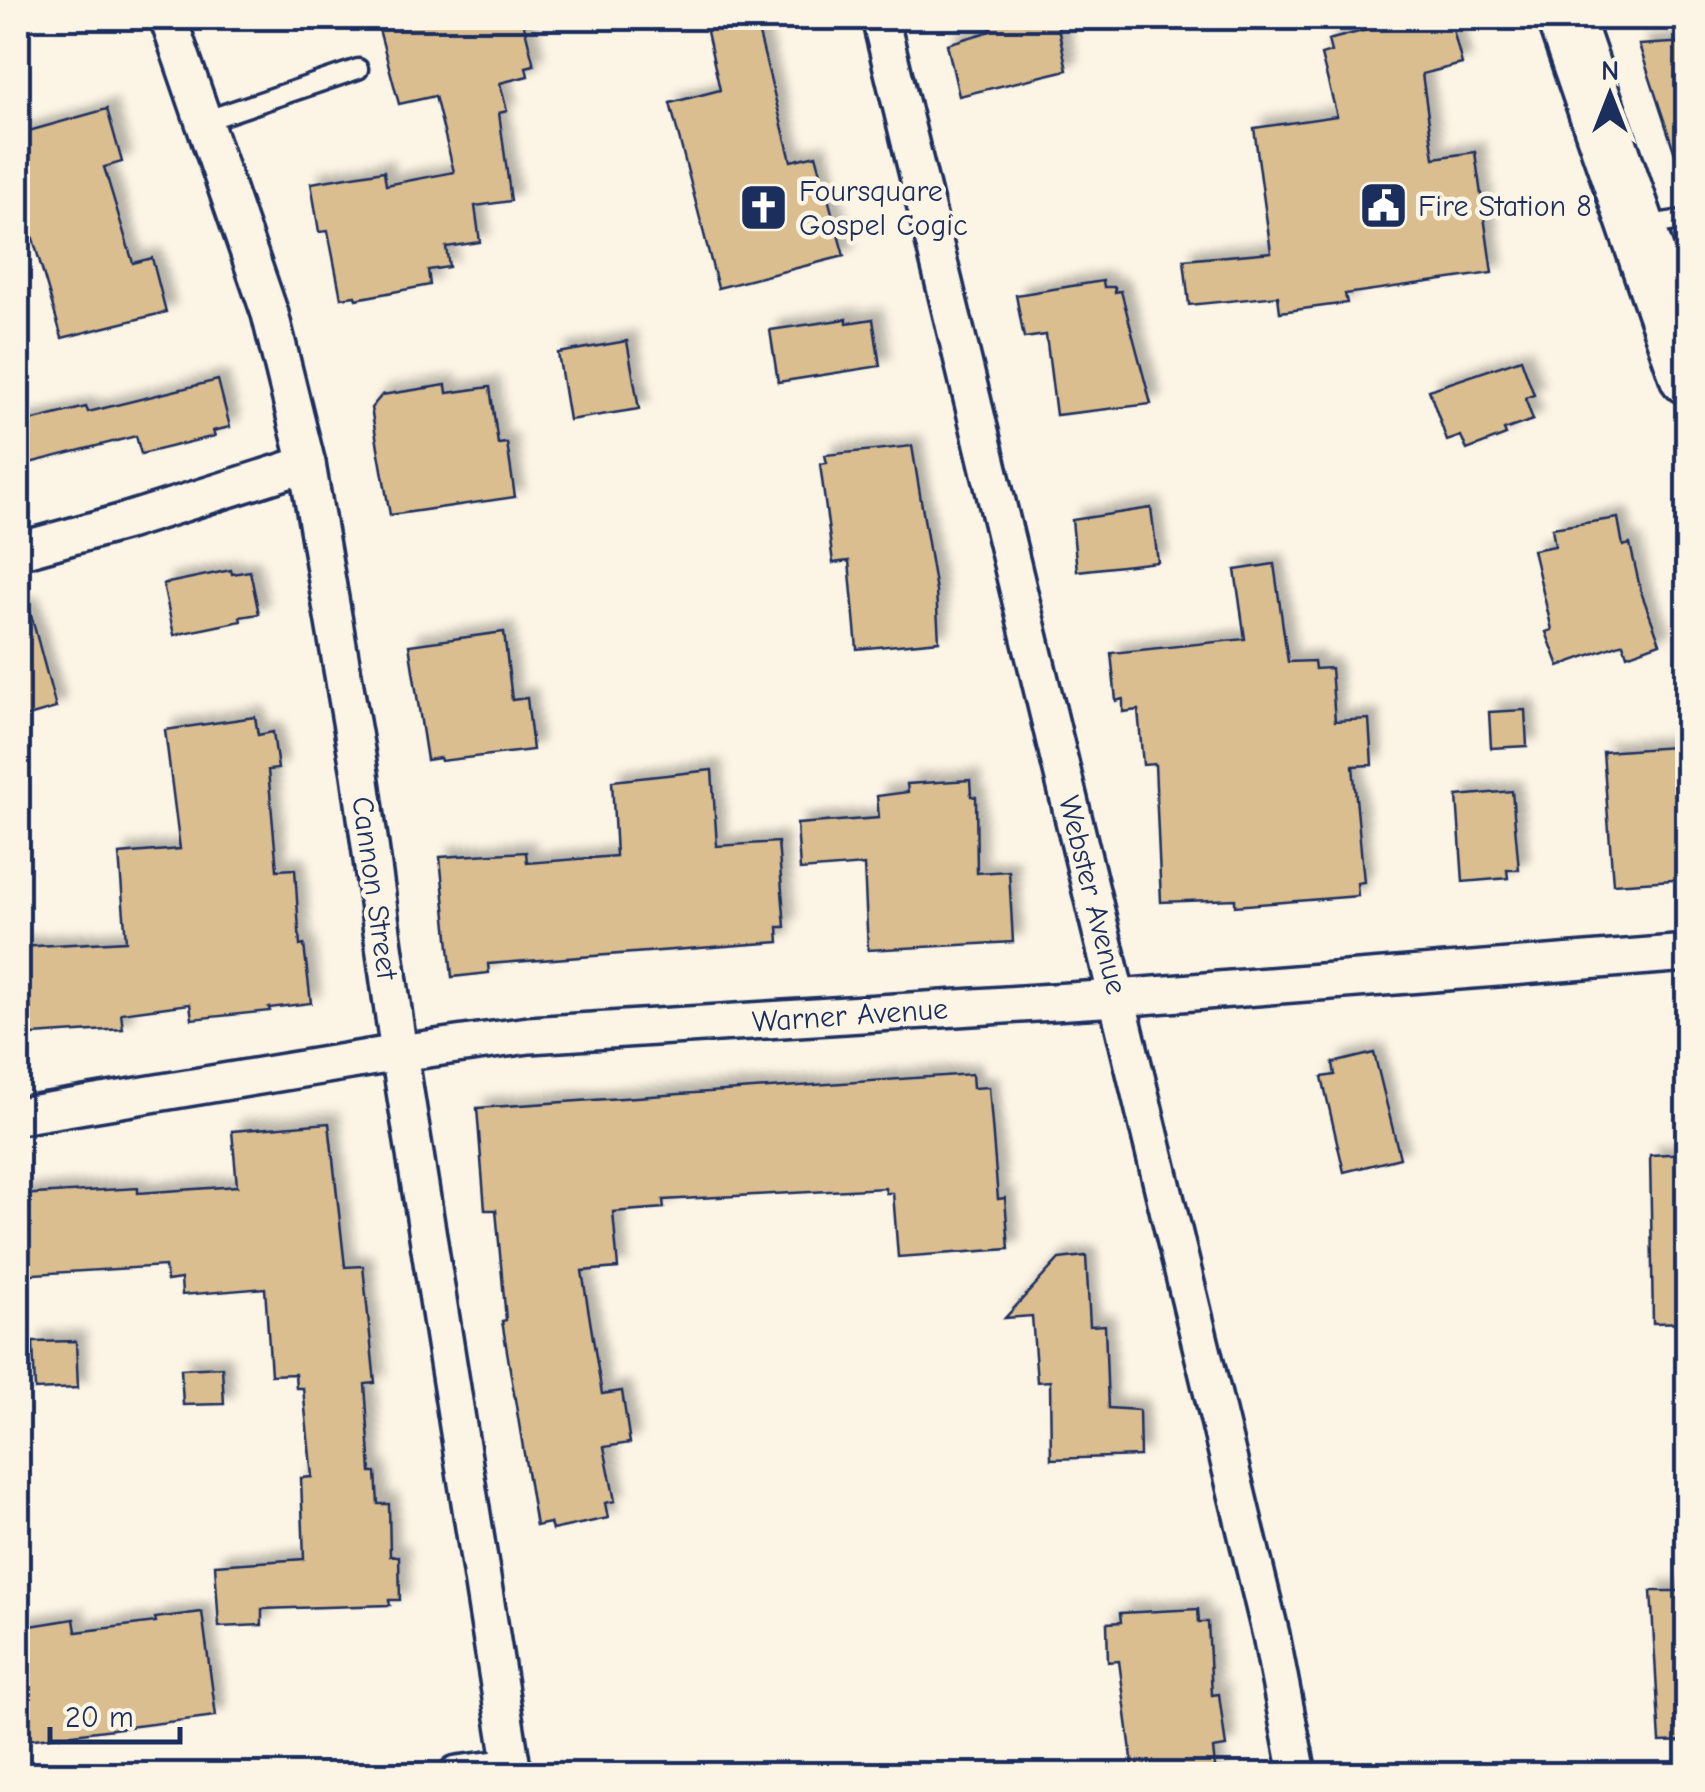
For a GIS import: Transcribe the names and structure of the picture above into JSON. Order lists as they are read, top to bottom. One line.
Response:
{"streets":{"street":["Cannon Street","Webster Avenue","Warner Avenue"]},"crossings":[["Cannon Street","Warner Avenue"],["Webster Avenue","Warner Avenue"]],"places":{"public building":["Fire Station 8"],"church":["Foursquare Gospel Cogic"]},"scale_bar":"20 m","north":"top"}
